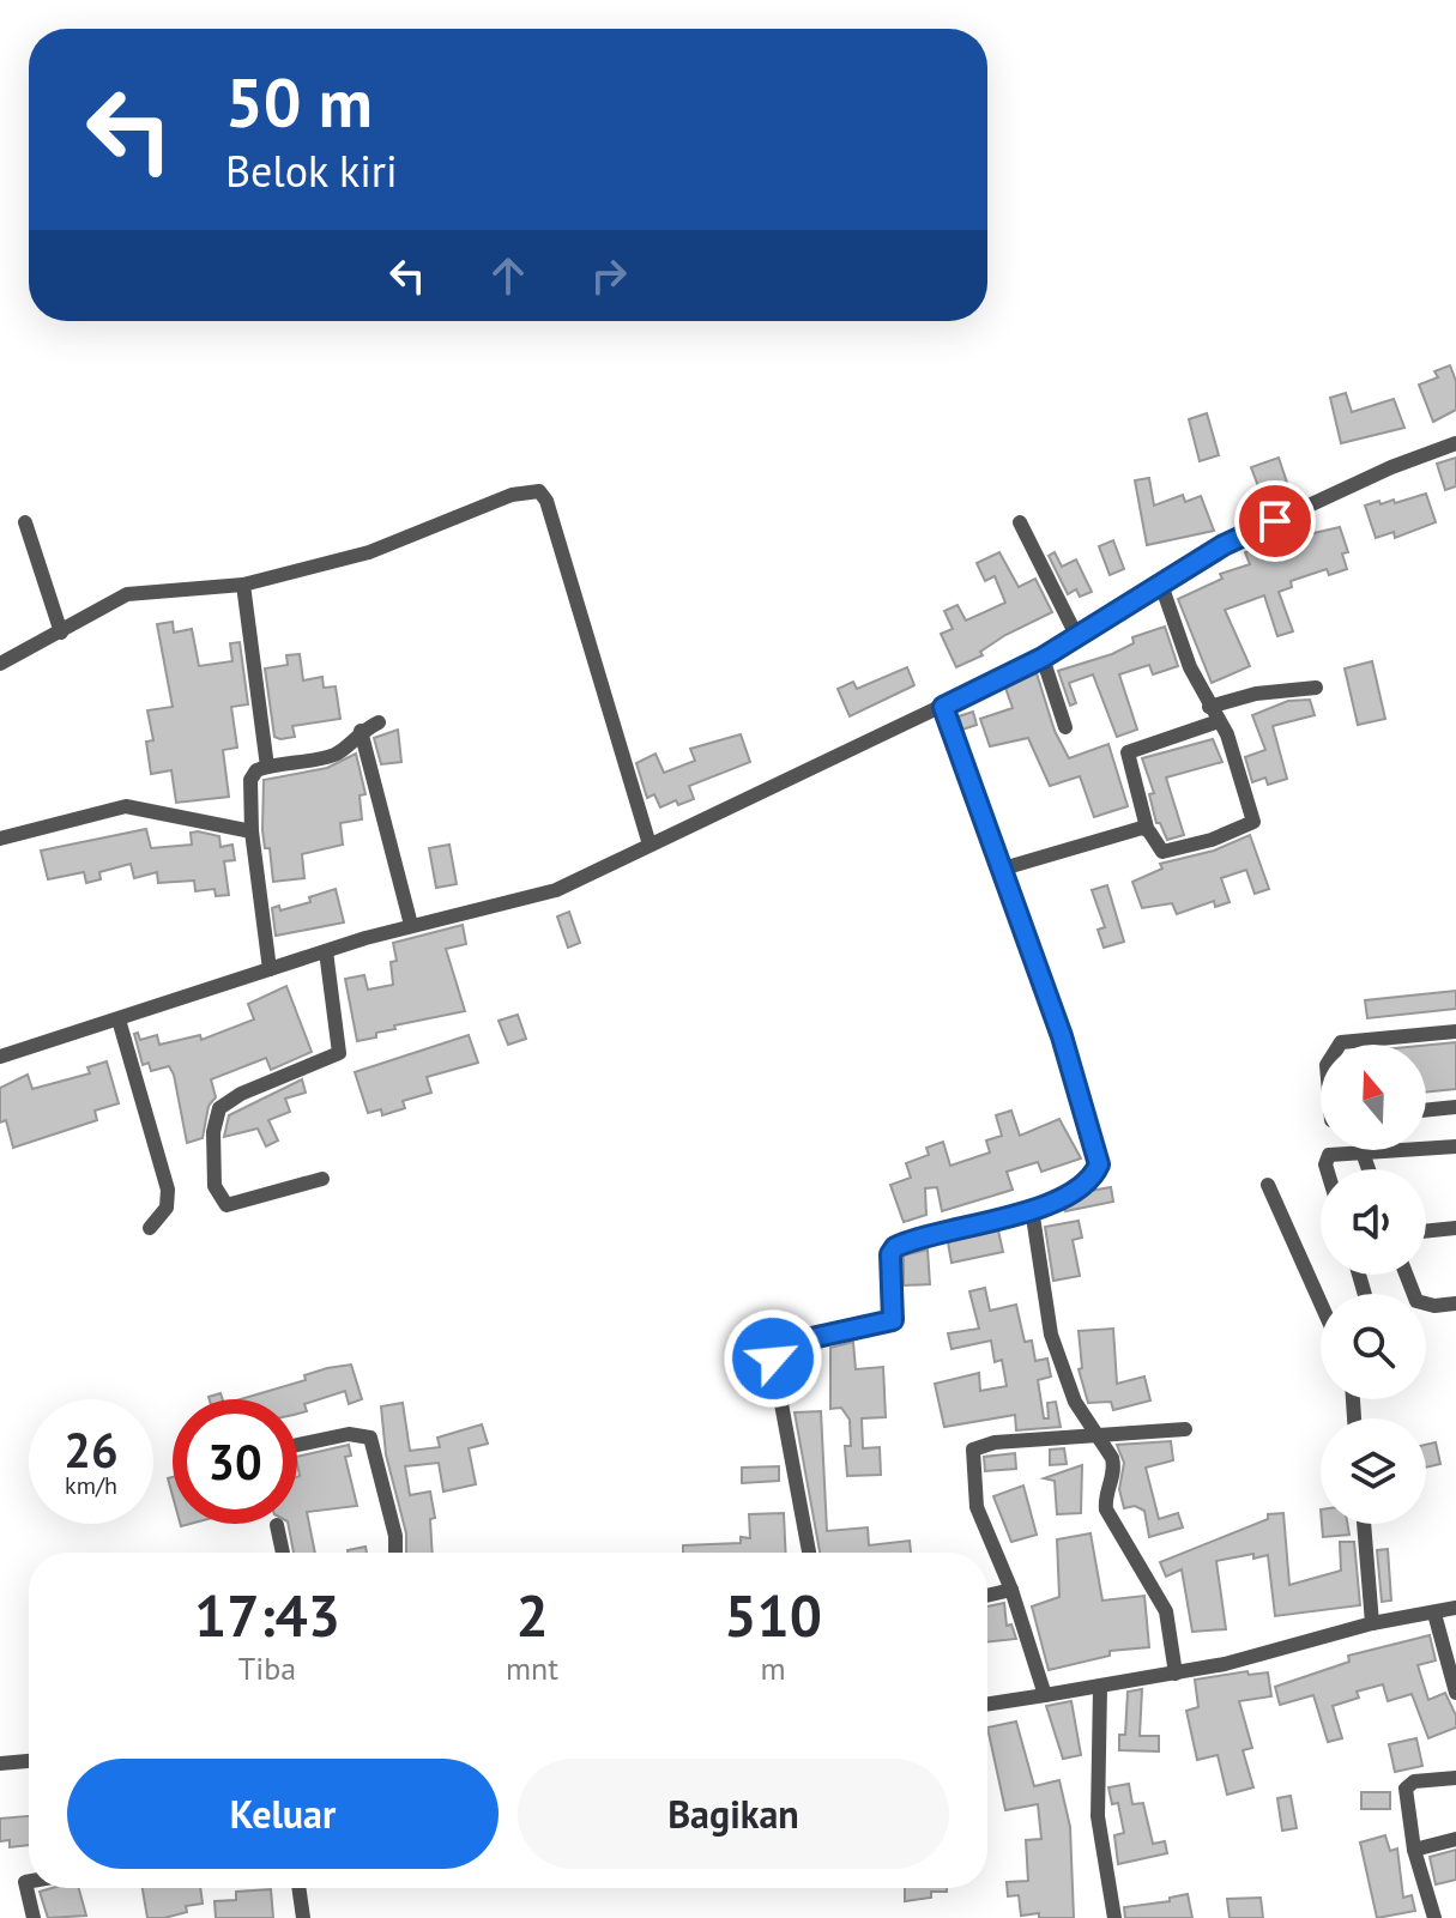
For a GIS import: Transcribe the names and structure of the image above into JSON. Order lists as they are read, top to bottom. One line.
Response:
{"north":"top","page":{"turn":["50 m","Belok kiri"],"speed":"26 km/h","limit":"30","eta":["17:43","Tiba","2","mnt","510","m"],"buttons":["Keluar","Bagikan"]}}
